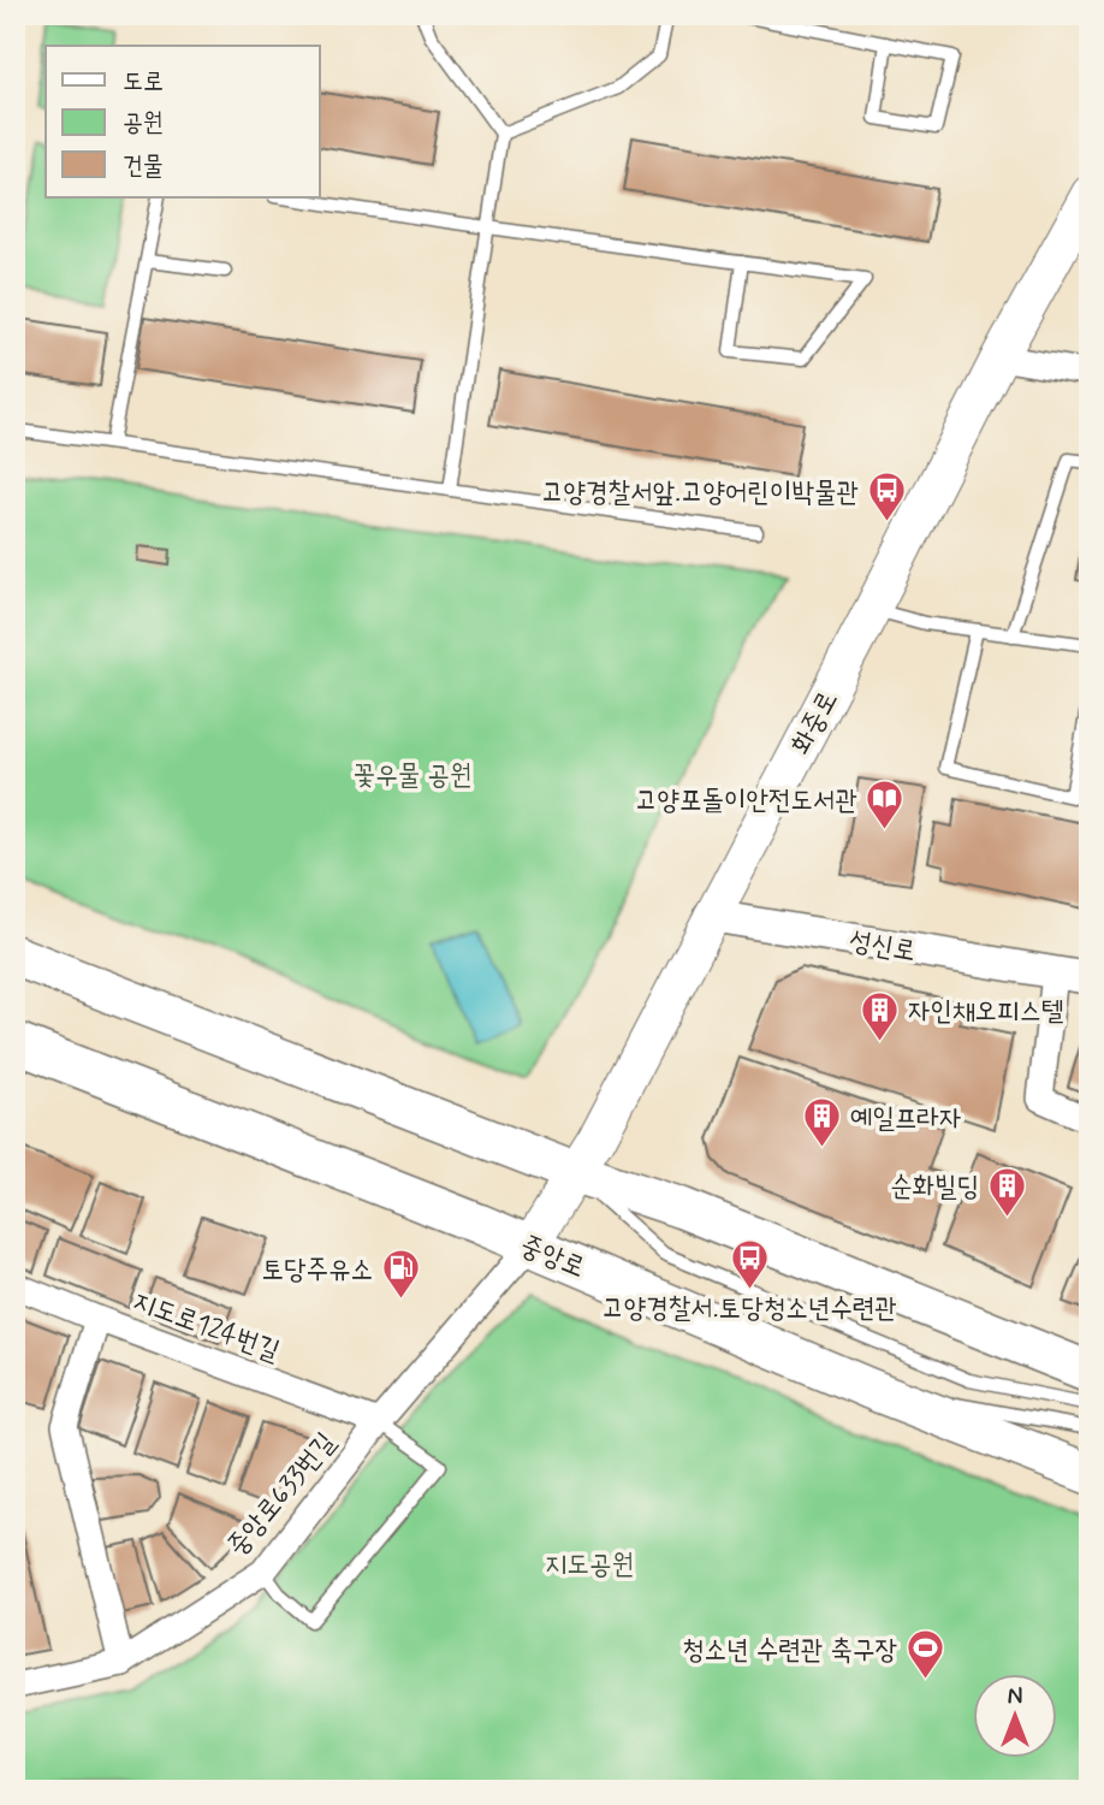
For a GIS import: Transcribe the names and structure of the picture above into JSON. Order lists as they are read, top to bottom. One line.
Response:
{"streets":{"main road":["화중로","중앙로"],"street":["성신로","지도로124번길","중앙로633번길"]},"crossings":[["화중로","성신로"],["화중로","중앙로"],["화중로","중앙로633번길"],["중앙로","중앙로633번길"],["지도로124번길","중앙로633번길"]],"parks":["꽃우물 공원","지도공원"],"places":{"bus stop":["고양경찰서앞.고양어린이박물관","고양경찰서.토당청소년수련관"],"library":["고양포돌이안전도서관"],"building":["자인채오피스텔","예일프라자","순화빌딩"],"fuel station":["토당주유소"],"sports":["청소년 수련관 축구장"]},"legend":["도로","공원","건물"],"north":"top"}
